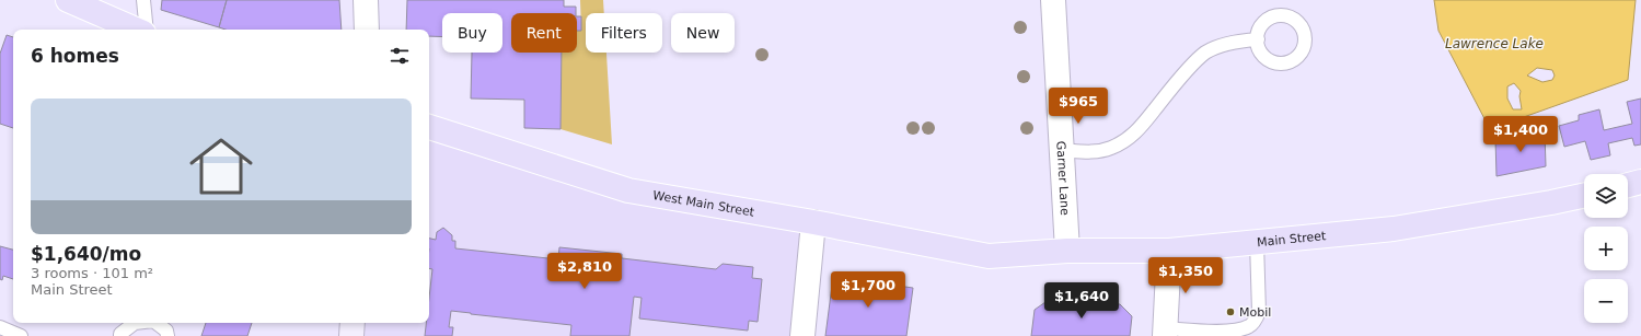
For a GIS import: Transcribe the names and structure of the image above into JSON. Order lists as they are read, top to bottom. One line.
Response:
{"streets":{"main road":["West Main Street","Main Street"],"street":["Garner Lane"]},"crossings":[["Garner Lane","Main Street"],["West Main Street","Main Street"]],"water":["Lawrence Lake"],"places":["Mobil"],"page":{"chip":["Buy","Rent","Filters","New"],"heading":"6 homes","list":[{"name":"$1,640/mo","note":"3 rooms · 101 m² · Main Street"}],"price":["$965","$1,400","$2,810","$1,350","$1,700","$1,640"],"map_buttons":["+","−"]}}
